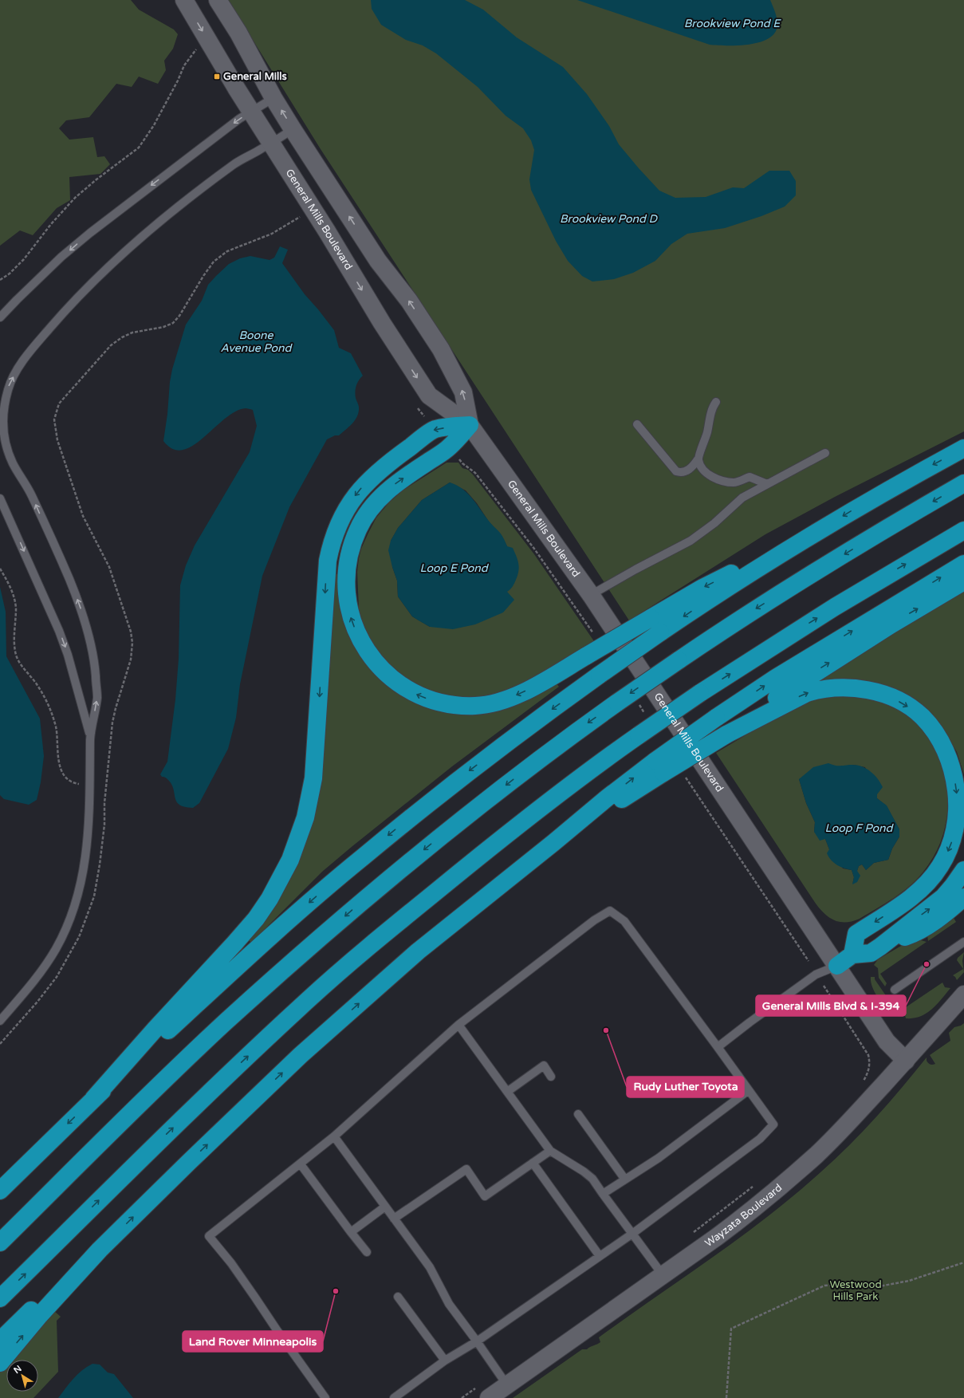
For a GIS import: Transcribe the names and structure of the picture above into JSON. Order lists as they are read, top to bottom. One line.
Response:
{"streets":{"street":["General Mills Boulevard","Wayzata Boulevard"]},"crossings":[["General Mills Boulevard","Wayzata Boulevard"]],"water":["Brookview Pond E","Brookview Pond D","Boone Avenue Pond","Loop E Pond","Loop F Pond"],"parks":["Westwood Hills Park"],"places":{"transit":["General Mills"],"other":["General Mills Blvd & I-394","Rudy Luther Toyota","Land Rover Minneapolis"]},"north":"top left"}
